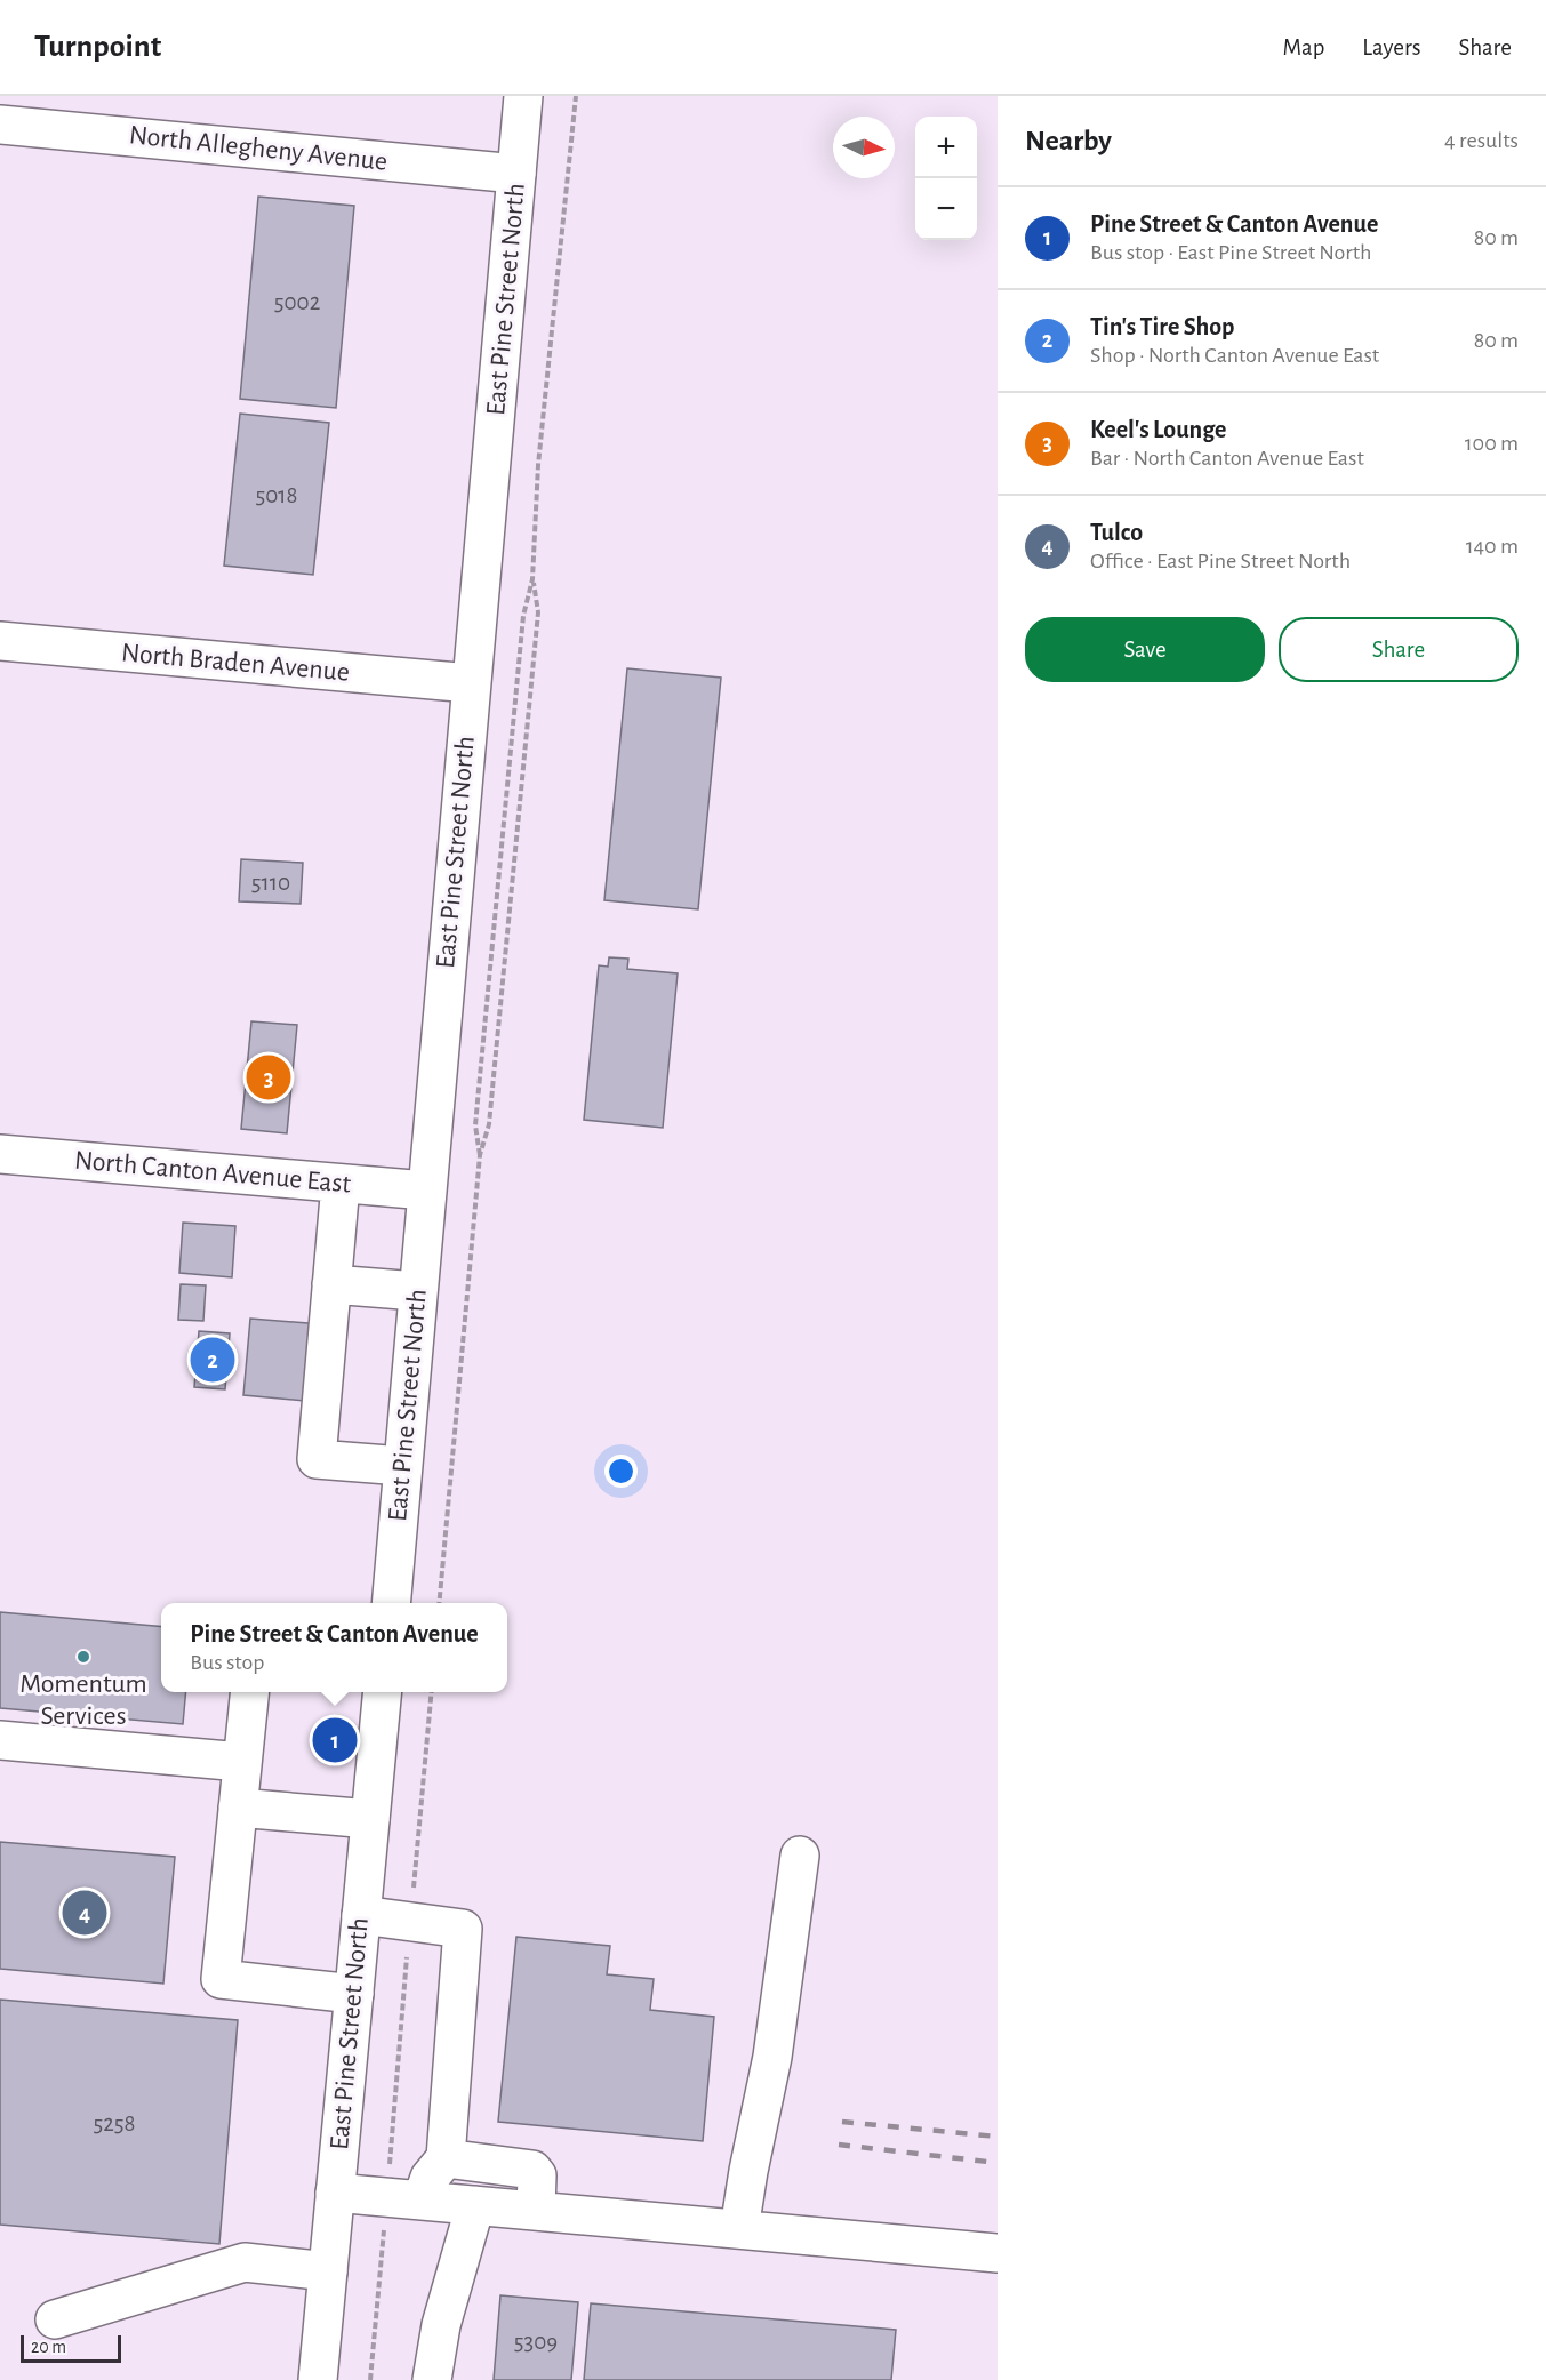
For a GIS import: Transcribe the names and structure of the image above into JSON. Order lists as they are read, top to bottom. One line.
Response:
{"streets":{"main road":["North Allegheny Avenue","East Pine Street North","North Braden Avenue","North Canton Avenue East"]},"crossings":[["North Allegheny Avenue","East Pine Street North"],["East Pine Street North","North Braden Avenue"],["East Pine Street North","North Canton Avenue East"]],"places":["Momentum Services"],"house_numbers":["5002","5018","5110","5258","5309"],"scale_bar":"20 m","north":"right","page":{"header":"Turnpoint","nav":["Map","Layers","Share"],"heading":["Nearby","4 results"],"map_buttons":["+","−"],"list":[{"mark":"1","name":"Pine Street & Canton Avenue","note":"Bus stop · East Pine Street North","value":"80 m"},{"mark":"2","name":"Tin's Tire Shop","note":"Shop · North Canton Avenue East","value":"80 m"},{"mark":"3","name":"Keel's Lounge","note":"Bar · North Canton Avenue East","value":"100 m"},{"mark":"4","name":"Tulco","note":"Office · East Pine Street North","value":"140 m"}],"buttons":["Save","Share"],"pins":["3","2","1","4"],"popup":["Pine Street & Canton Avenue","Bus stop"],"scale":"20 m"}}
